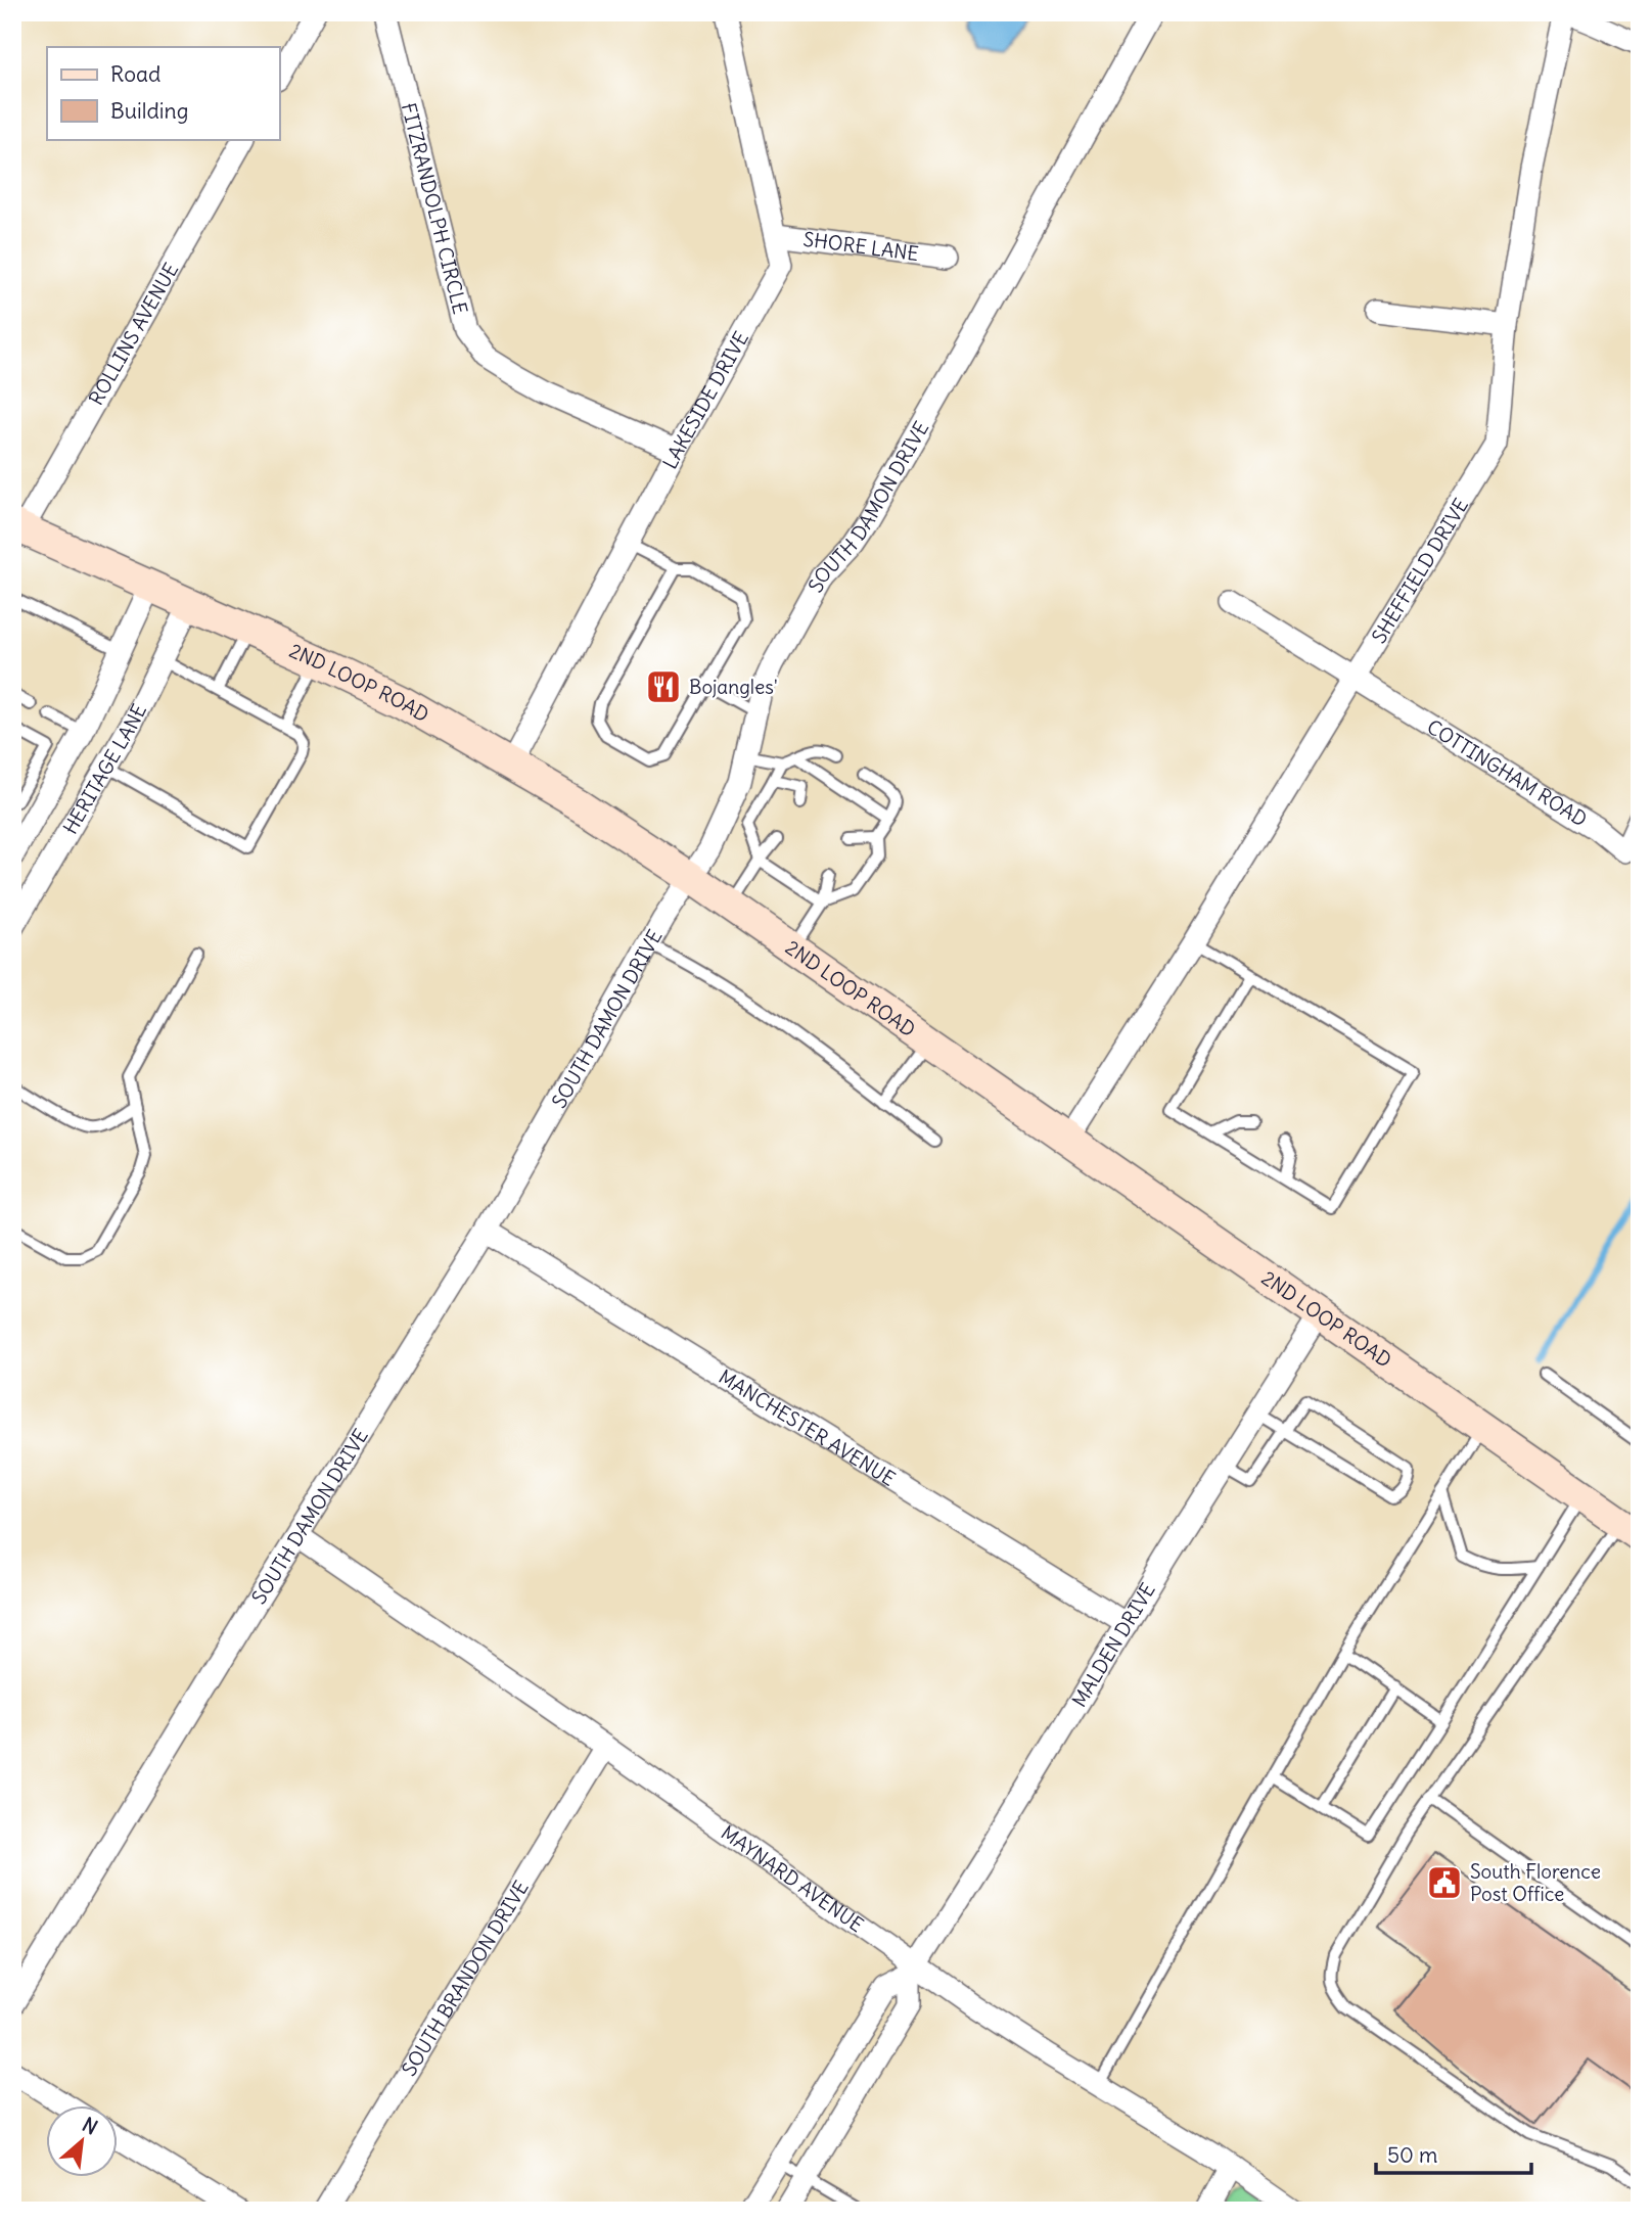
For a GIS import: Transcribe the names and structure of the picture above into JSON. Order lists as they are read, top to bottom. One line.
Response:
{"streets":{"main road":["2ND LOOP ROAD"],"street":["FITZRANDOLPH CIRCLE","SHORE LANE","ROLLINS AVENUE","LAKESIDE DRIVE","SOUTH DAMON DRIVE","SHEFFIELD DRIVE","HERITAGE LANE","COTTINGHAM ROAD","MANCHESTER AVENUE","MALDEN DRIVE","MAYNARD AVENUE","SOUTH BRANDON DRIVE"]},"crossings":[["FITZRANDOLPH CIRCLE","LAKESIDE DRIVE"],["SHORE LANE","LAKESIDE DRIVE"],["ROLLINS AVENUE","2ND LOOP ROAD"],["LAKESIDE DRIVE","2ND LOOP ROAD"],["SOUTH DAMON DRIVE","2ND LOOP ROAD"],["SOUTH DAMON DRIVE","MANCHESTER AVENUE"],["SOUTH DAMON DRIVE","MAYNARD AVENUE"],["SHEFFIELD DRIVE","2ND LOOP ROAD"],["SHEFFIELD DRIVE","COTTINGHAM ROAD"],["2ND LOOP ROAD","HERITAGE LANE"],["2ND LOOP ROAD","MALDEN DRIVE"],["MANCHESTER AVENUE","MALDEN DRIVE"],["MALDEN DRIVE","MAYNARD AVENUE"],["MAYNARD AVENUE","SOUTH BRANDON DRIVE"]],"places":{"restaurant":["Bojangles'"],"public building":["South Florence Post Office"]},"legend":["Road","Building"],"scale_bar":"50 m","north":"top right"}
